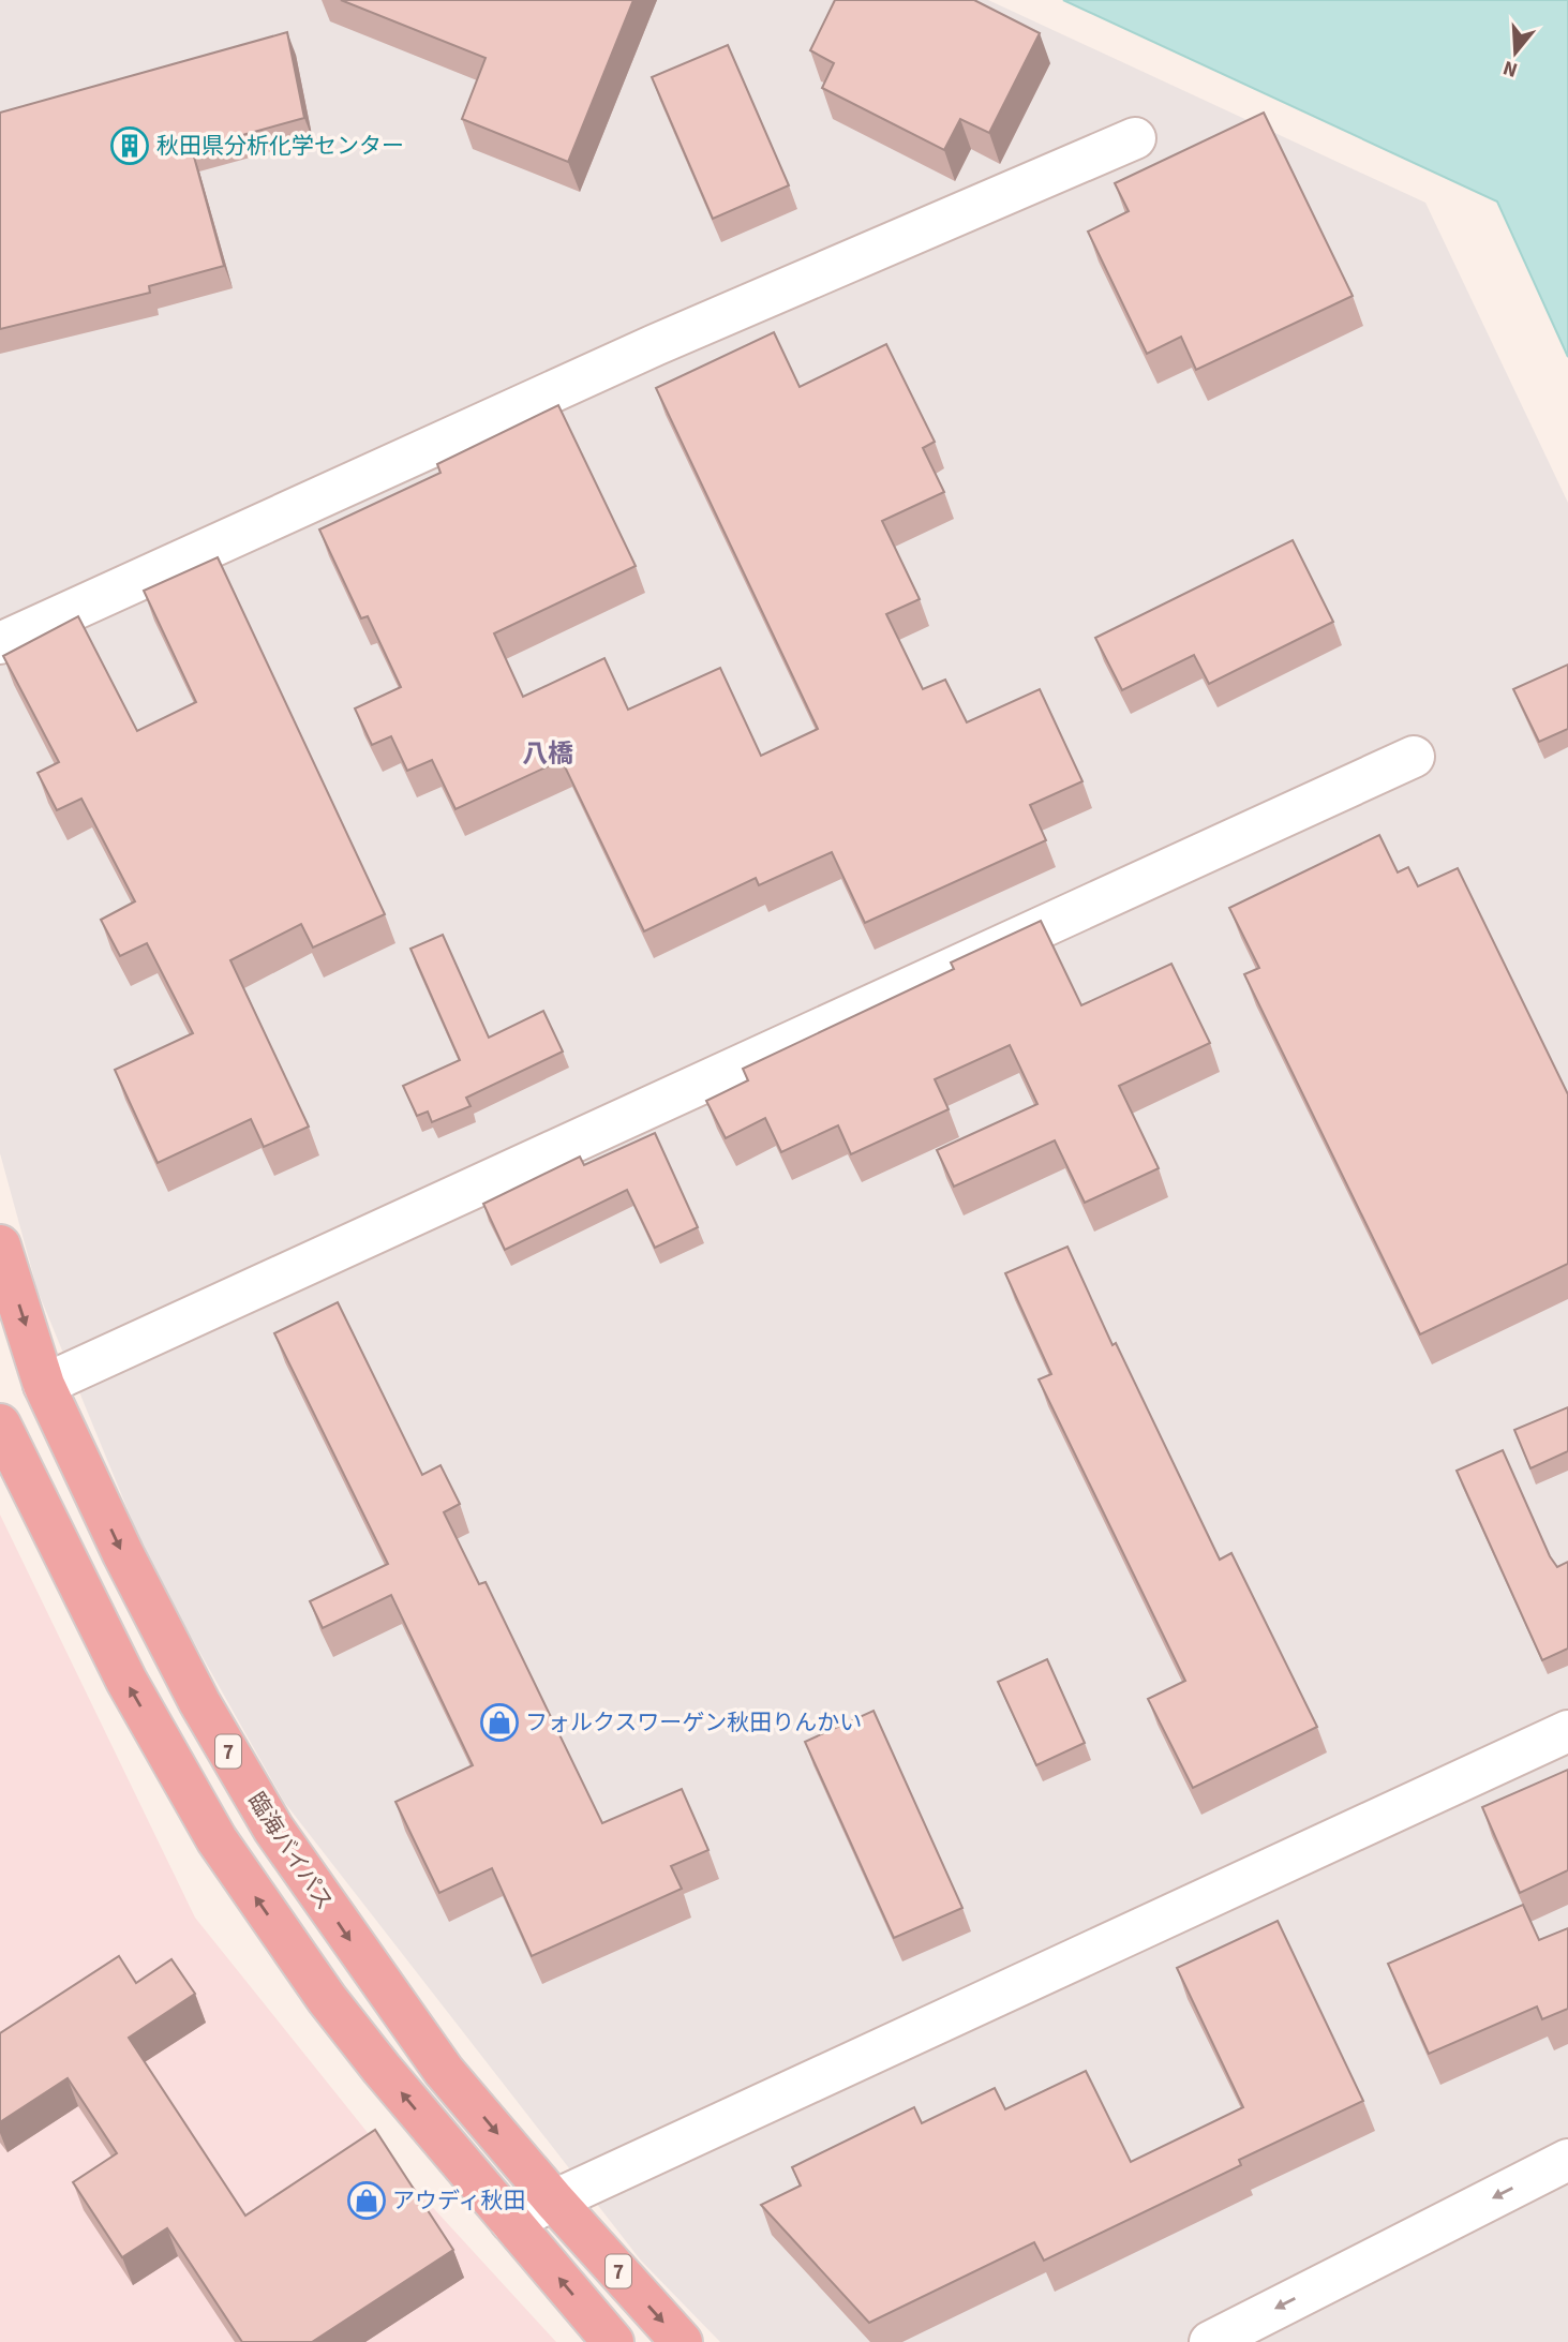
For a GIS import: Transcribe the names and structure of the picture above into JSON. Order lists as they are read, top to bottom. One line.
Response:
{"streets":{"highway":["7","臨海バイパス"]},"districts":["八橋"],"places":{"building":["秋田県分析化学センター"],"shop":["フォルクスワーゲン秋田りんかい","アウディ秋田"]},"north":"bottom"}
